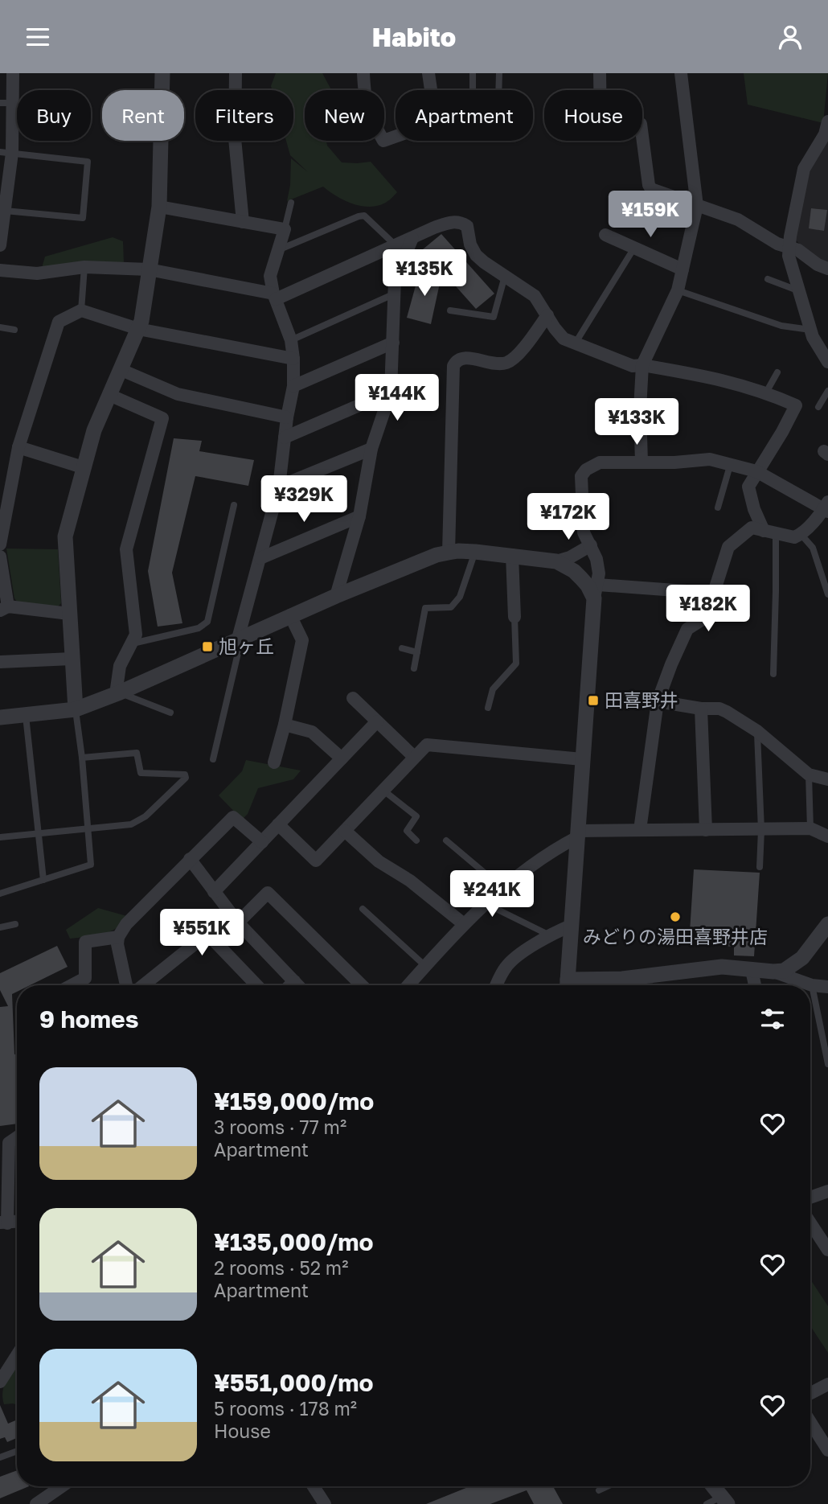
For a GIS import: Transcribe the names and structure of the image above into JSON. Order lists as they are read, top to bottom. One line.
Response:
{"places":{"transit":["旭ヶ丘","田喜野井"],"other":["みどりの湯田喜野井店"]},"page":{"header":"Habito","chip":["Buy","Rent","Filters","New","Apartment","House"],"price":["¥159K","¥135K","¥144K","¥133K","¥329K","¥172K","¥182K","¥241K","¥551K"],"heading":"9 homes","list":[{"name":"¥159,000/mo","note":"3 rooms · 77 m² · Apartment"},{"name":"¥135,000/mo","note":"2 rooms · 52 m² · Apartment"},{"name":"¥551,000/mo","note":"5 rooms · 178 m² · House"}]}}
